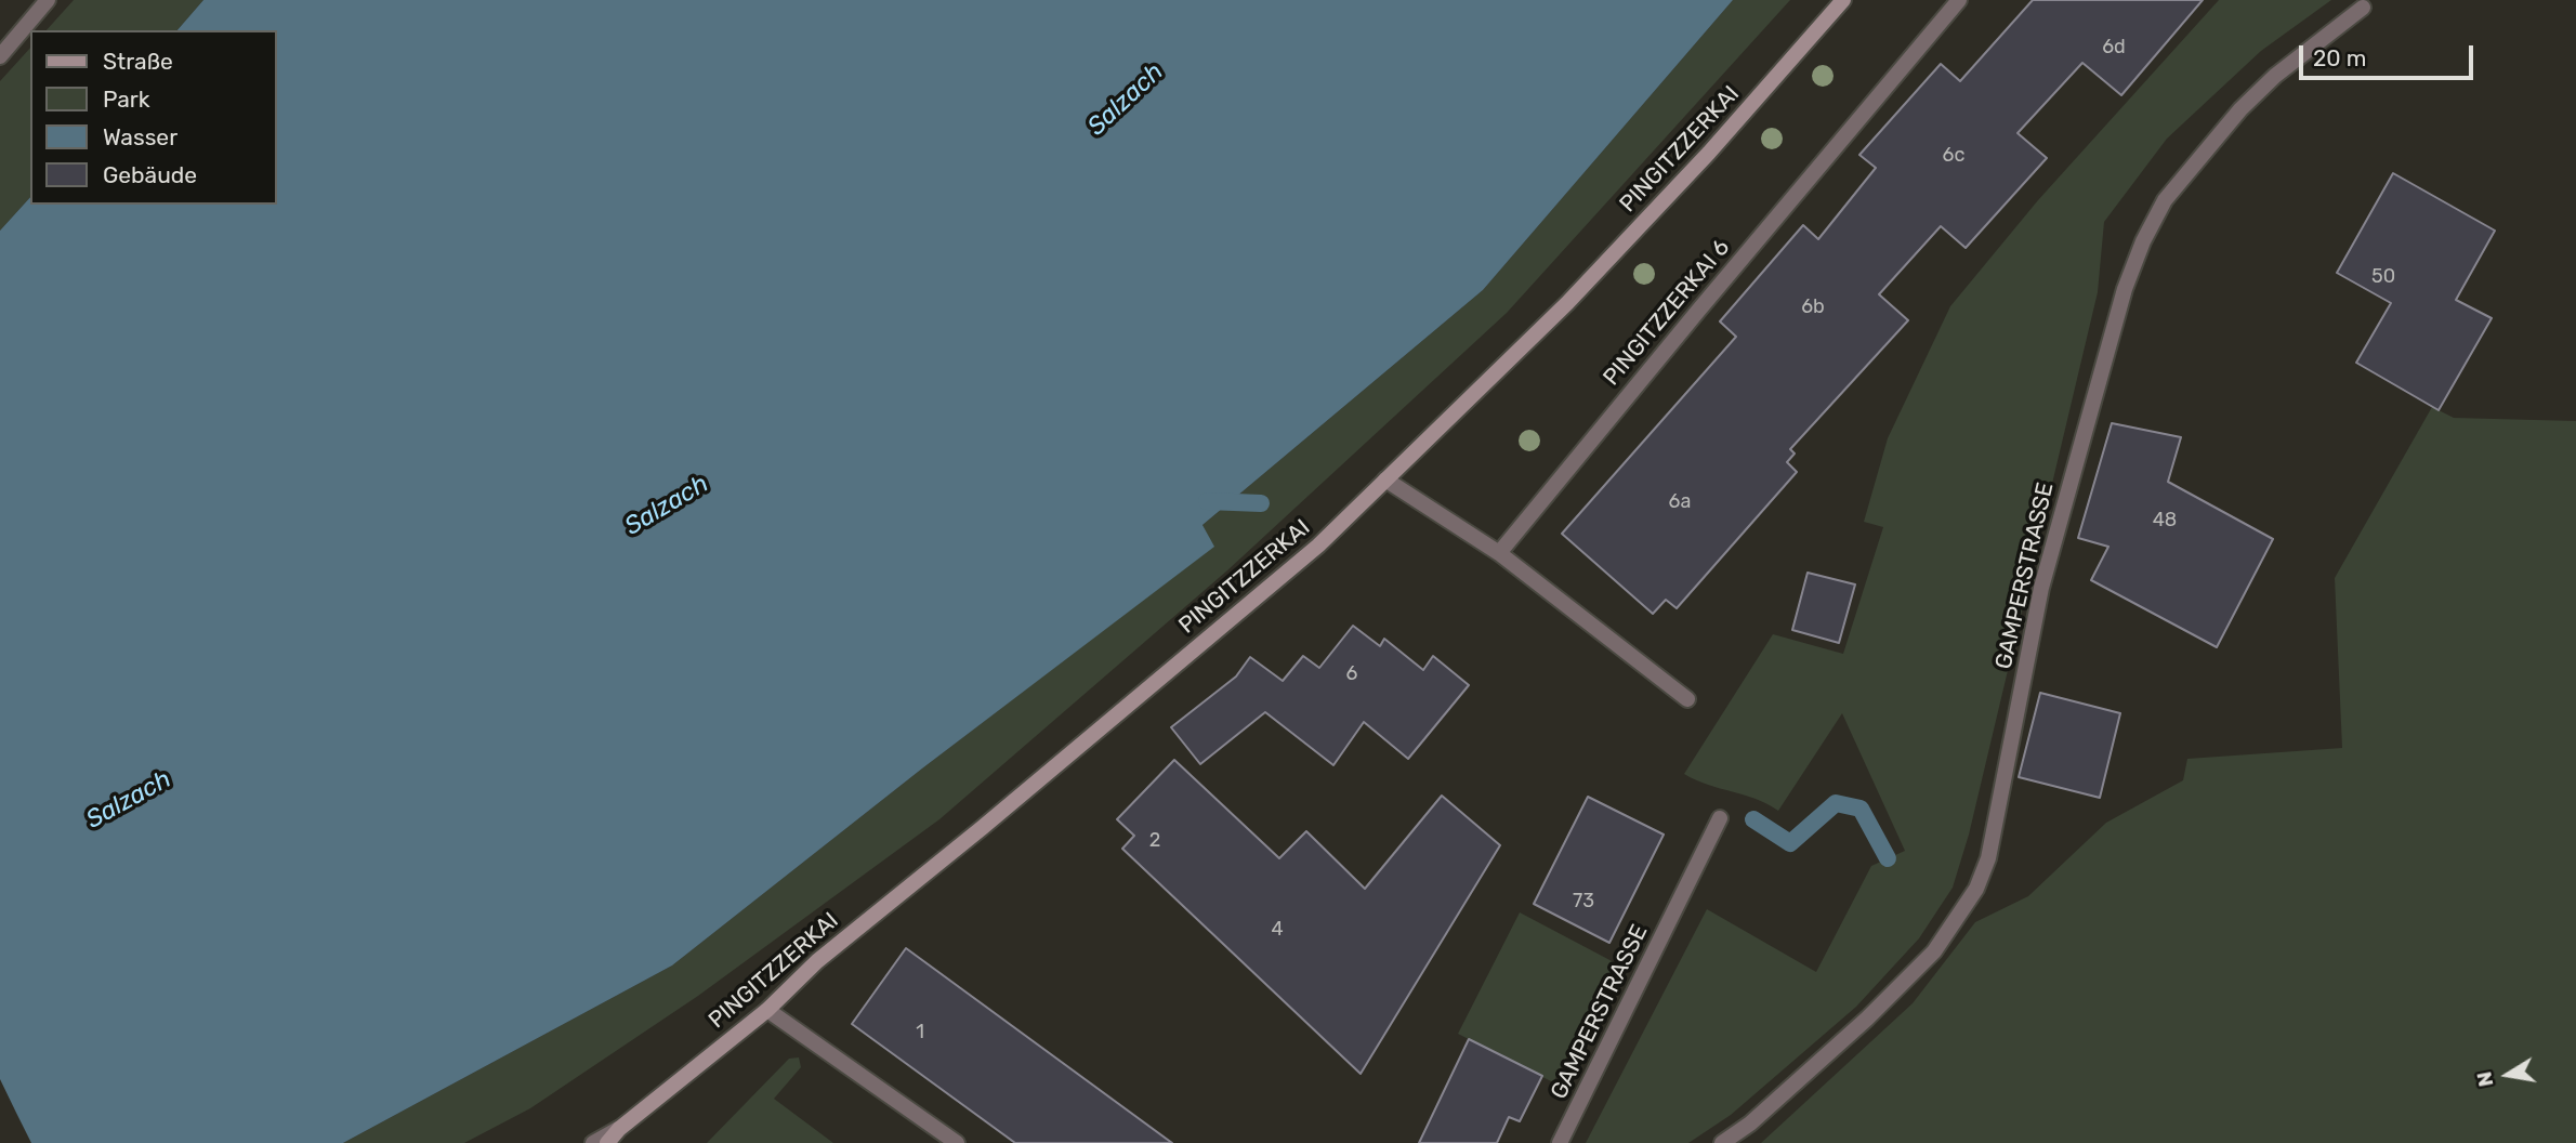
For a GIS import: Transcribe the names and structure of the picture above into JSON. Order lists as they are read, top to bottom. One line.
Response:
{"streets":{"street":["PINGITZZERKAI","PINGITZZERKAI 6","GAMPERSTRASSE"]},"water":["Salzach"],"house_numbers":["6d","6c","50","6b","6a","48","6","2","73","4","1"],"legend":["Straße","Park","Wasser","Gebäude"],"scale_bar":"20 m","north":"left"}
